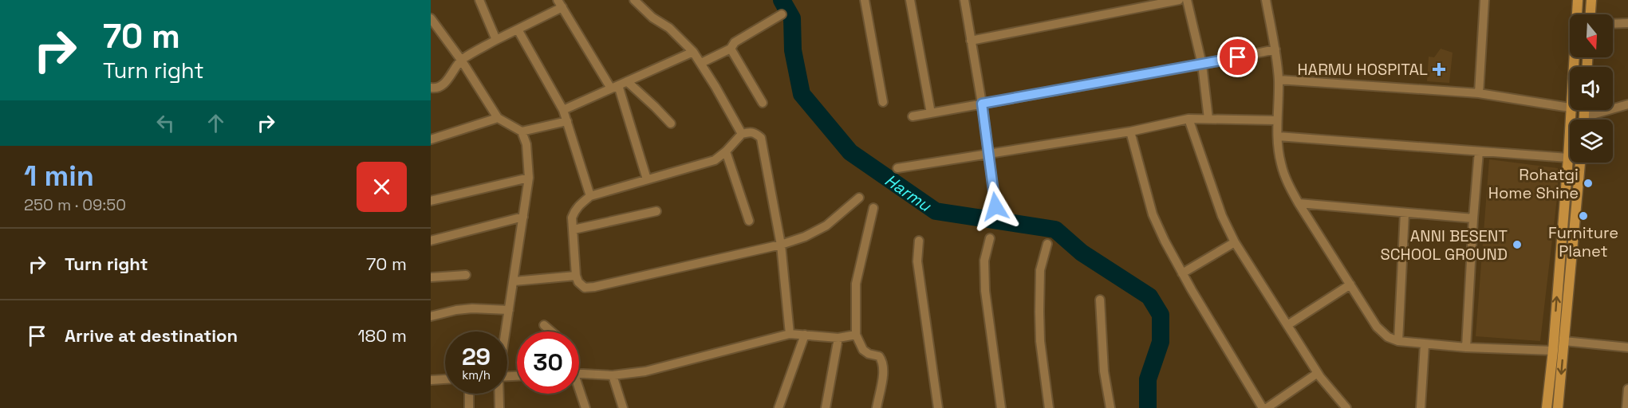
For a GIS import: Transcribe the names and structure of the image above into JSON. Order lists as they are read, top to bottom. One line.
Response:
{"water":["Harmu"],"places":{"health":["HARMU HOSPITAL"],"other":["Rohatgi Home Shine","Furniture Planet","ANNI BESENT SCHOOL GROUND"]},"north":"bottom","page":{"turn":["70 m","Turn right"],"heading":["1 min","250 m · 09:50"],"list":[{"name":"Turn right","value":"70 m"},{"name":"Arrive at destination","value":"180 m"}],"speed":"29 km/h","limit":"30"}}
